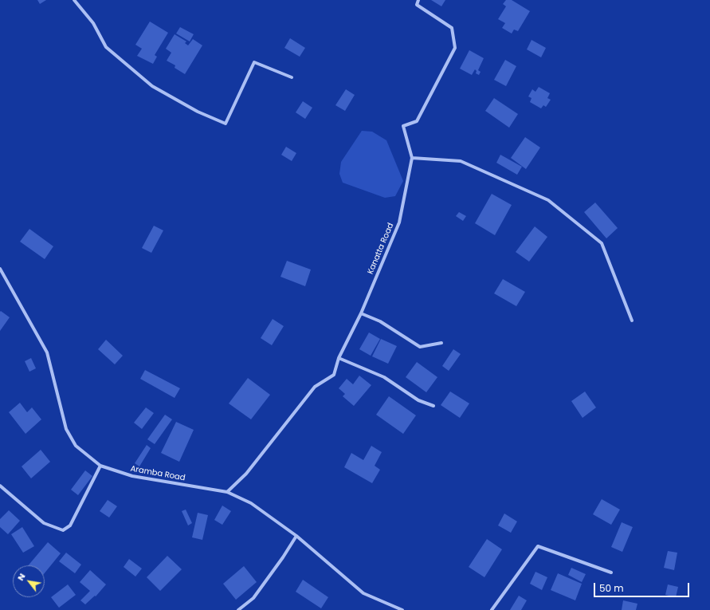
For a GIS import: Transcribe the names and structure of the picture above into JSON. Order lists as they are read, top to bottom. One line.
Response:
{"streets":{"street":["Kanatta Road","Aramba Road"]},"crossings":[["Kanatta Road","Aramba Road"]],"scale_bar":"50 m","north":"top left"}
